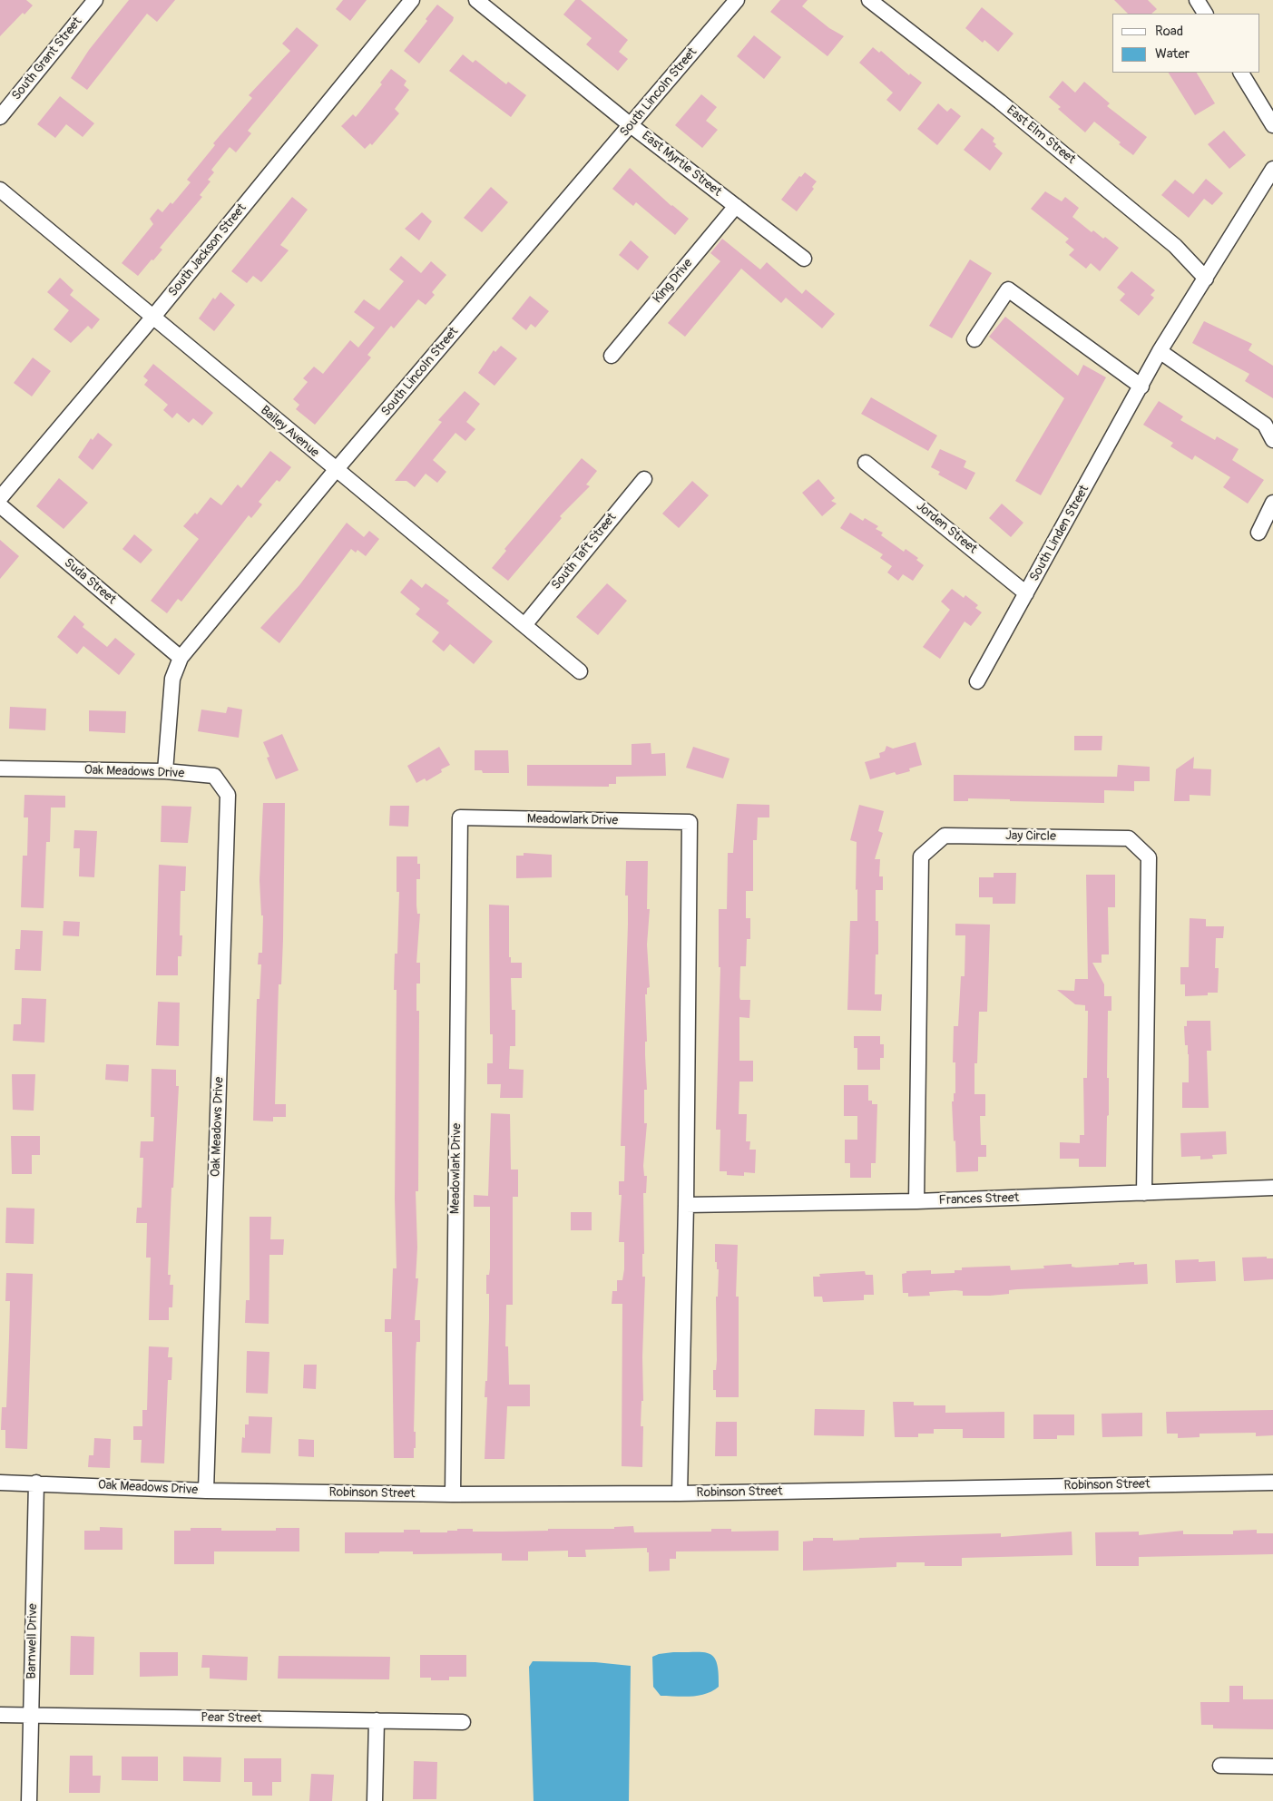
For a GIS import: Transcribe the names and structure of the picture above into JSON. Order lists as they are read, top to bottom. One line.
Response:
{"streets":{"street":["South Grant Street","South Lincoln Street","East Elm Street","East Myrtle Street","South Jackson Street","King Drive","Bailey Avenue","Jorden Street","South Linden Street","South Taft Street","Suda Street","Oak Meadows Drive","Meadowlark Drive","Jay Circle","Frances Street","Robinson Street","Barnwell Drive","Pear Street"]},"crossings":[["South Lincoln Street","East Myrtle Street"],["South Lincoln Street","Bailey Avenue"],["South Lincoln Street","Suda Street"],["South Lincoln Street","Oak Meadows Drive"],["East Elm Street","South Linden Street"],["East Myrtle Street","King Drive"],["South Jackson Street","Bailey Avenue"],["Bailey Avenue","South Taft Street"],["Jorden Street","South Linden Street"],["Oak Meadows Drive","Robinson Street"],["Oak Meadows Drive","Barnwell Drive"],["Meadowlark Drive","Frances Street"],["Meadowlark Drive","Robinson Street"],["Jay Circle","Frances Street"],["Barnwell Drive","Pear Street"]],"legend":["Road","Water"]}
